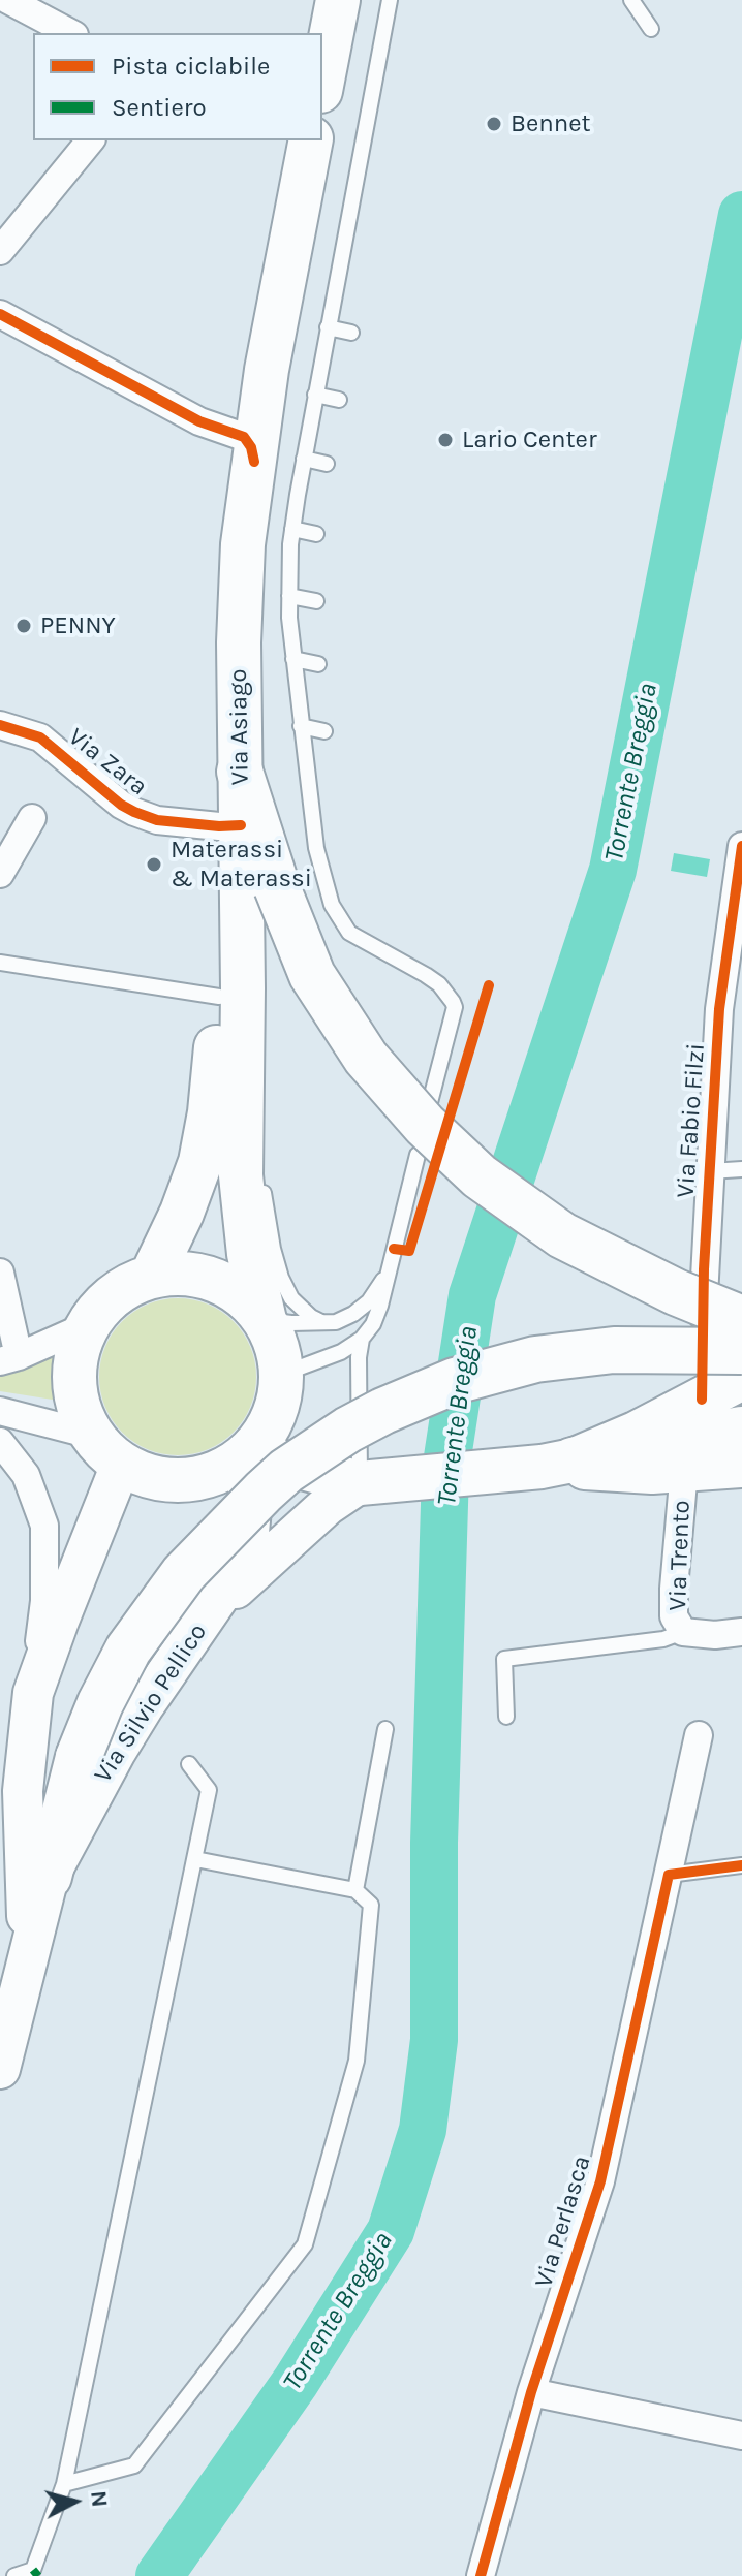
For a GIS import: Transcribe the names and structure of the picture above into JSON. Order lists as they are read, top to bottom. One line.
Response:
{"streets":{"main road":["Via Asiago","Via Silvio Pellico"],"street":["Via Zara","Via Fabio Filzi","Via Trento","Via Perlasca"]},"crossings":[["Via Asiago","Via Zara"],["Via Asiago","Via Silvio Pellico"]],"water":["Torrente Breggia"],"places":["Bennet","Lario Center","PENNY","Materassi & Materassi"],"legend":["Pista ciclabile","Sentiero"],"north":"right"}
